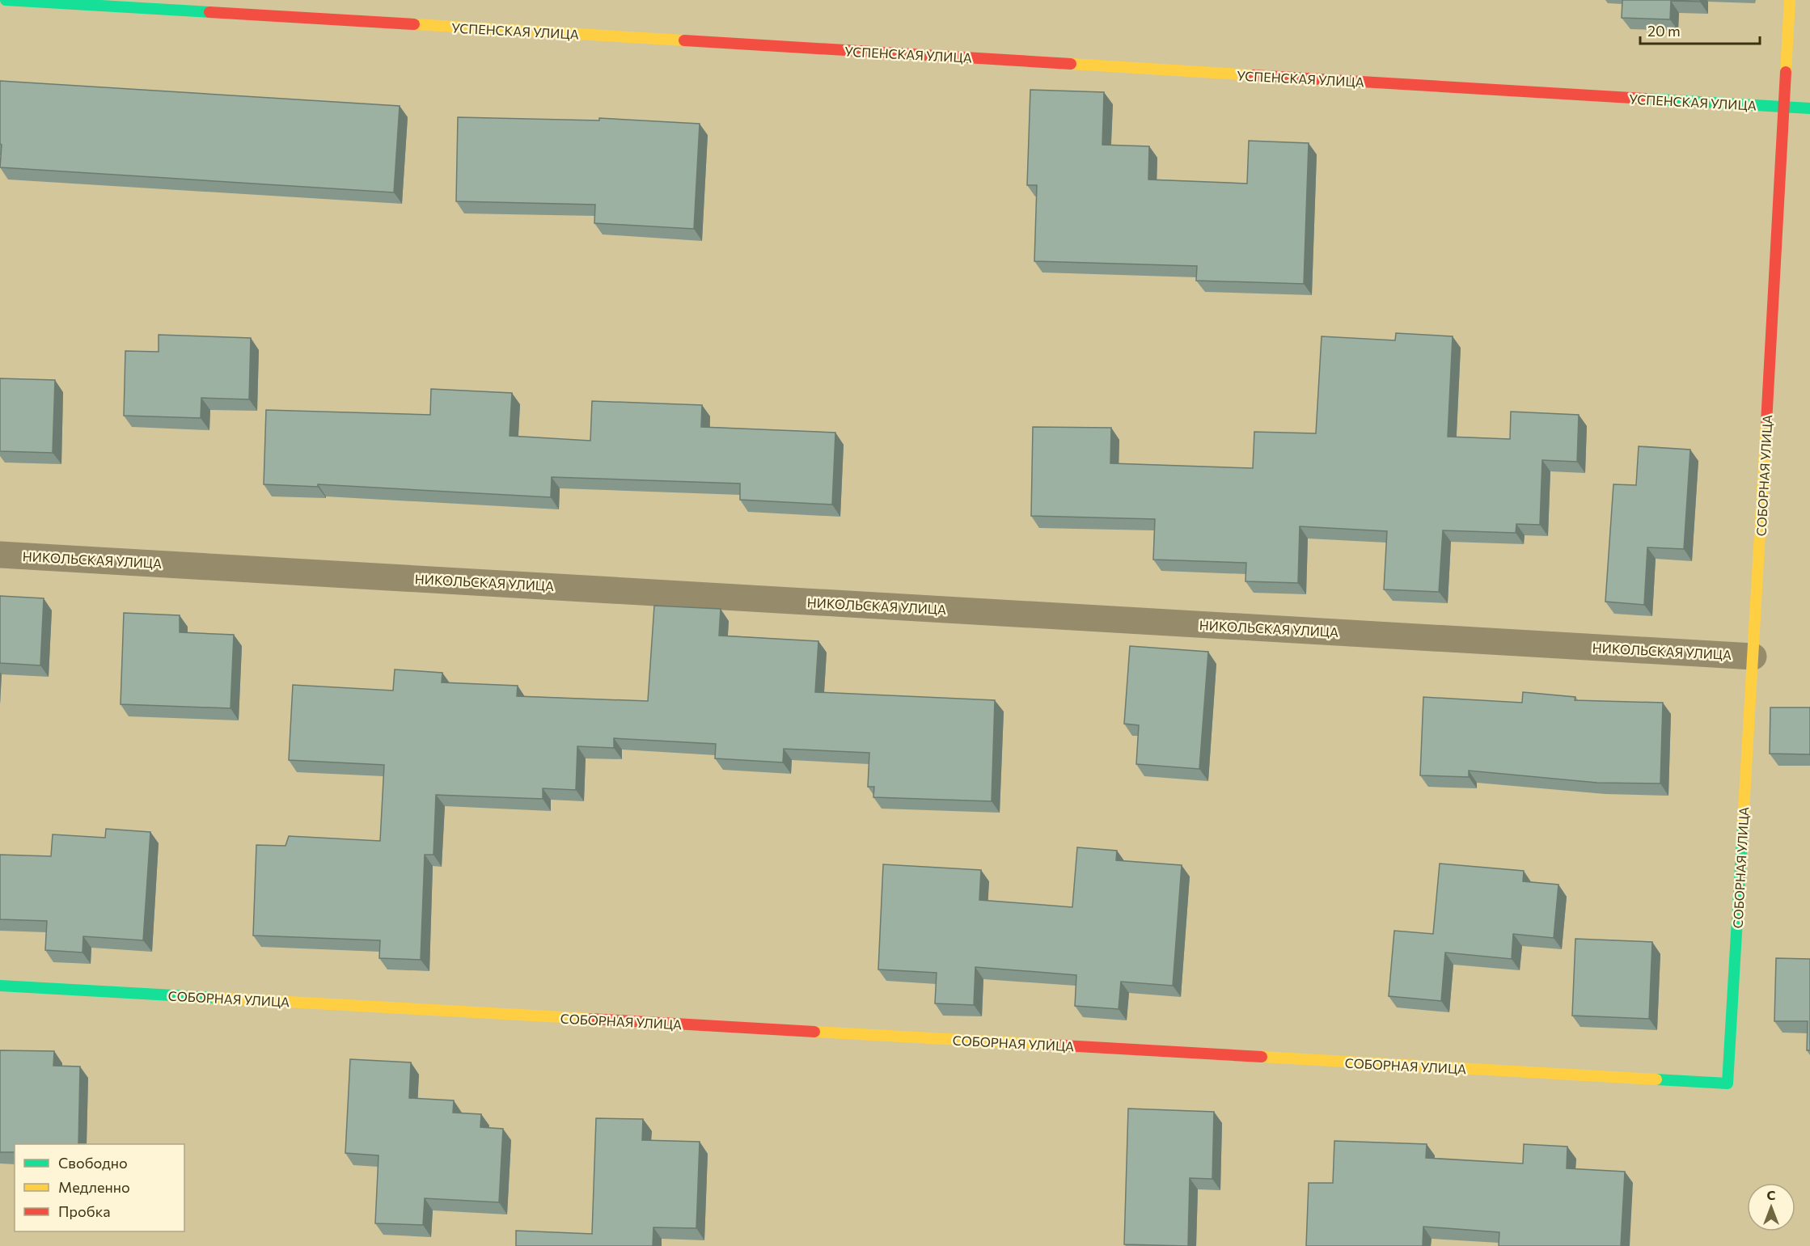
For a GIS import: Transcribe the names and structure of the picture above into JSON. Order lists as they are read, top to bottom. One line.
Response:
{"streets":{"street":["УСПЕНСКАЯ УЛИЦА","СОБОРНАЯ УЛИЦА","НИКОЛЬСКАЯ УЛИЦА"]},"crossings":[["УСПЕНСКАЯ УЛИЦА","СОБОРНАЯ УЛИЦА"],["СОБОРНАЯ УЛИЦА","НИКОЛЬСКАЯ УЛИЦА"]],"legend":["Свободно","Медленно","Пробка"],"scale_bar":"20 m","north":"top"}
